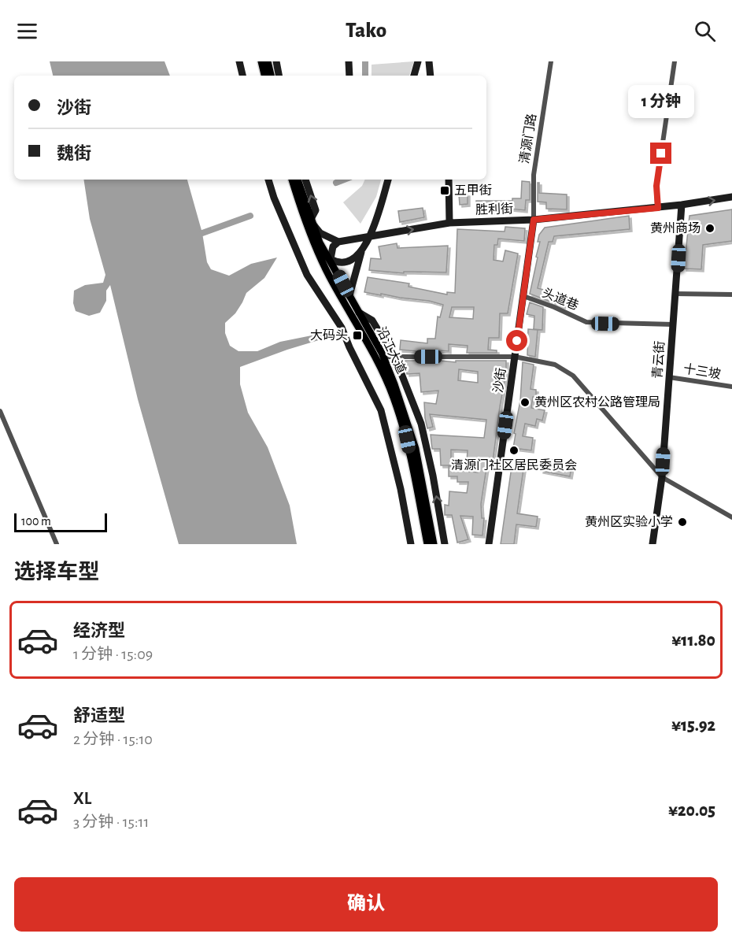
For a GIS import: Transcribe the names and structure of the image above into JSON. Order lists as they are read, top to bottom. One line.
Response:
{"streets":{"main road":["沿江大道"],"street":["清源门路","胜利街","头道巷","青云街","十三坡","沙街"]},"crossings":[["清源门路","胜利街"],["清源门路","沙街"],["胜利街","青云街"],["胜利街","沙街"],["头道巷","青云街"],["头道巷","沙街"],["青云街","十三坡"]],"places":{"transit":["五甲街","大码头"],"other":["黄州商场","黄州区农村公路管理局","清源门社区居民委员会","黄州区实验小学"]},"scale_bar":"100 m","page":{"header":"Tako","banner":["沙街","魏街"],"bubble":"1 分钟","scale":"100 m","heading":"选择车型","list":[{"name":"经济型","note":"1 分钟 · 15:09","value":"¥11.80"},{"name":"舒适型","note":"2 分钟 · 15:10","value":"¥15.92"},{"name":"XL","note":"3 分钟 · 15:11","value":"¥20.05"}],"buttons":"确认"}}
